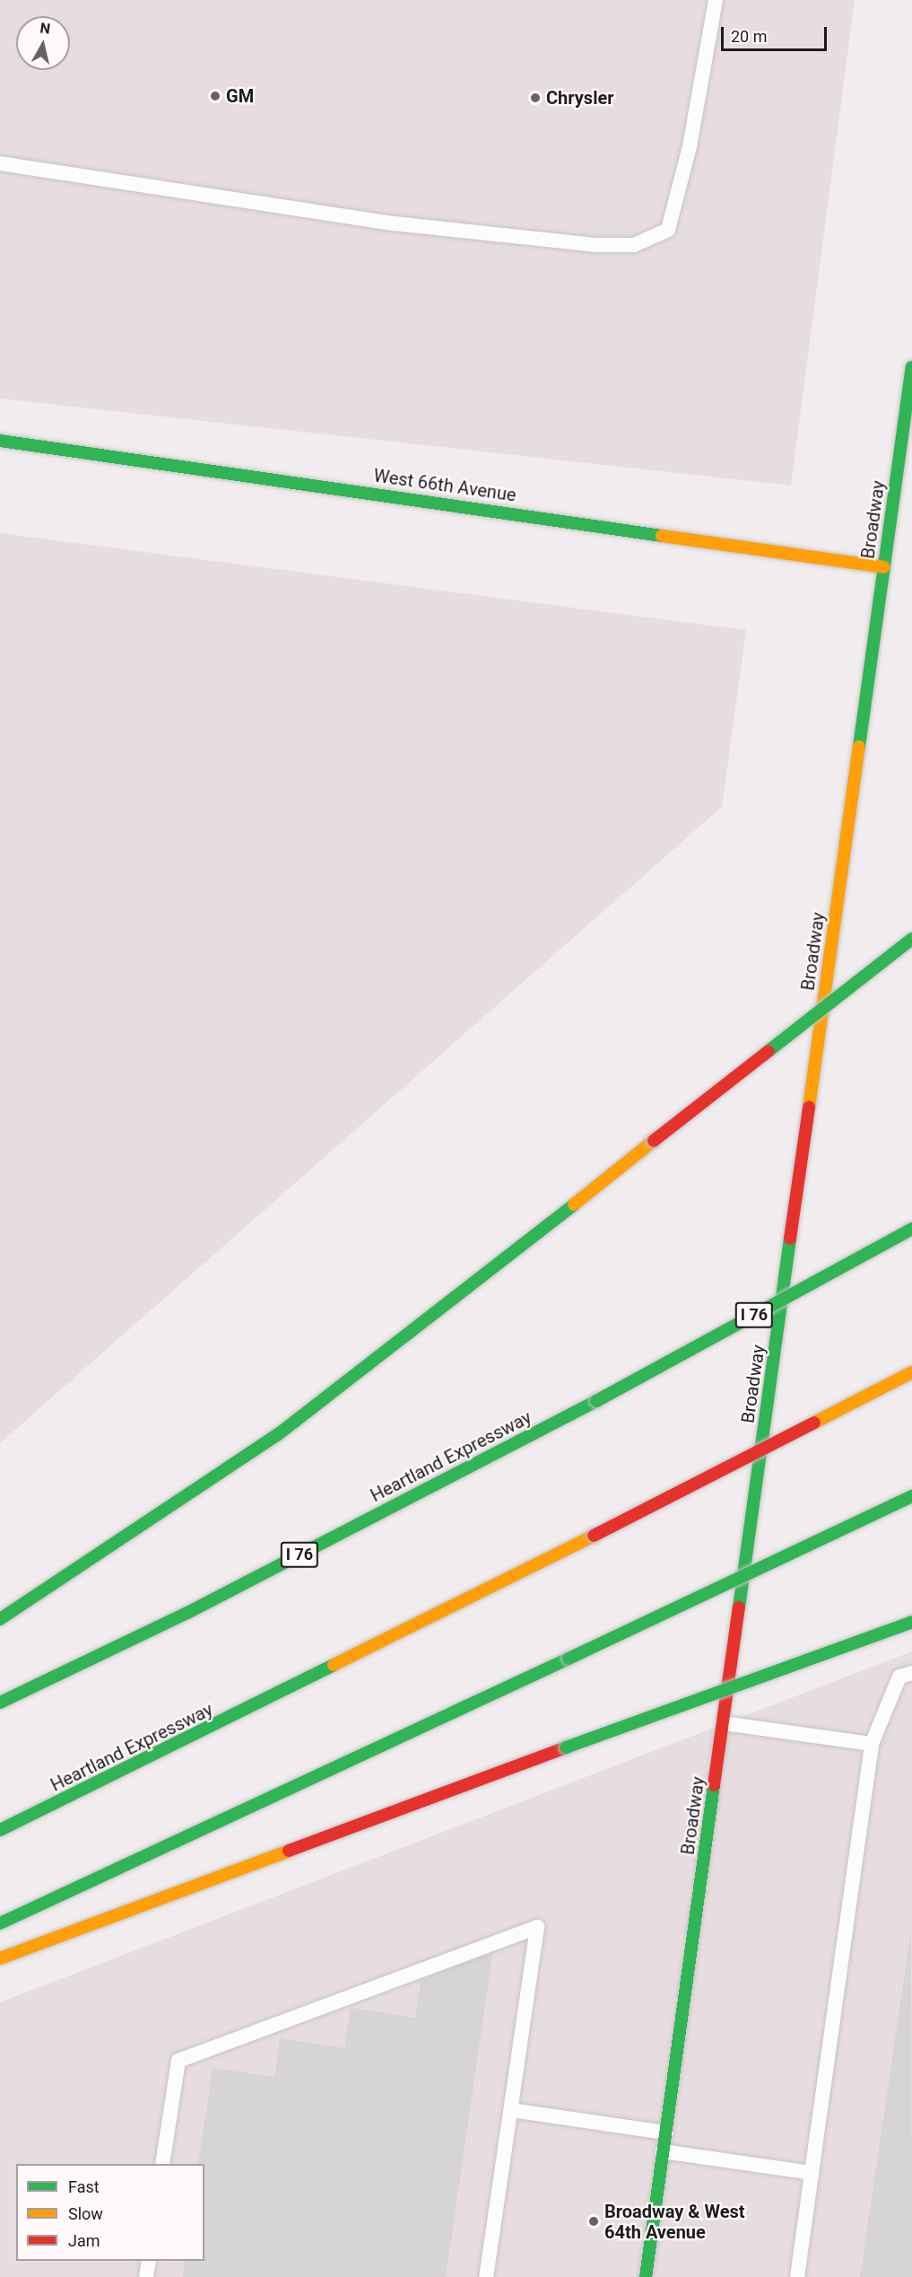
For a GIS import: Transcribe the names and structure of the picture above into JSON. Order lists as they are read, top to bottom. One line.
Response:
{"streets":{"main road":["West 66th Avenue","Broadway","I 76","Heartland Expressway"]},"crossings":[["West 66th Avenue","Broadway"]],"places":["GM","Chrysler","Broadway & West 64th Avenue"],"legend":["Fast","Slow","Jam"],"scale_bar":"20 m","north":"top"}
